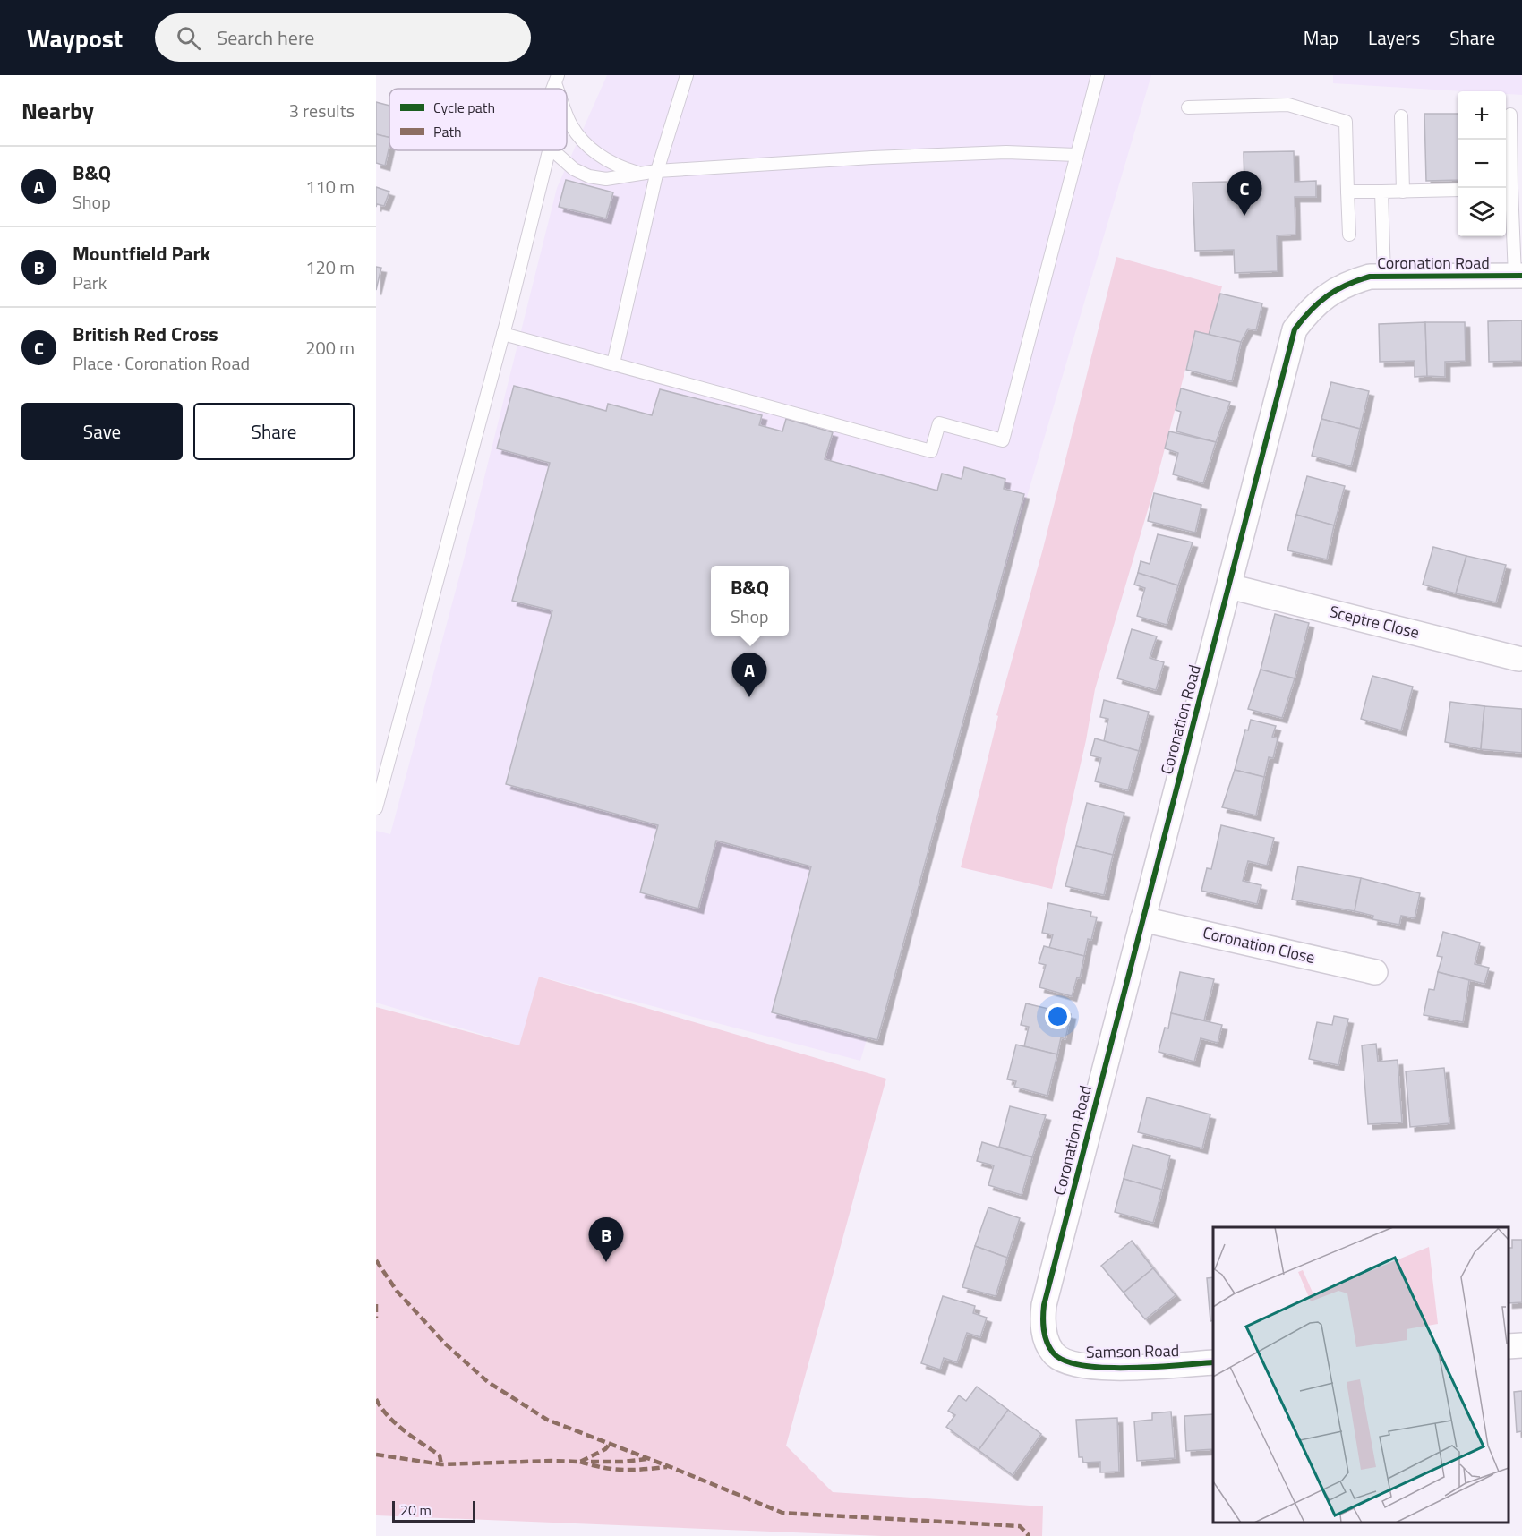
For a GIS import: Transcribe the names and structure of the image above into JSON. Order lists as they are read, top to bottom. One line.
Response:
{"streets":{"street":["Coronation Road","Sceptre Close","Coronation Close","Samson Road"]},"crossings":[["Coronation Road","Sceptre Close"],["Coronation Road","Coronation Close"],["Coronation Road","Samson Road"]],"legend":["Cycle path","Path"],"scale_bar":"20 m","page":{"header":"Waypost","search":"Search here","nav":["Map","Layers","Share"],"heading":["Nearby","3 results"],"map_buttons":["+","−"],"list":[{"mark":"A","name":"B&Q","note":"Shop","value":"110 m"},{"mark":"B","name":"Mountfield Park","note":"Park","value":"120 m"},{"mark":"C","name":"British Red Cross","note":"Place · Coronation Road","value":"200 m"}],"pins":["C","A","B"],"buttons":["Save","Share"],"popup":["B&Q","Shop"],"scale":"20 m"}}
